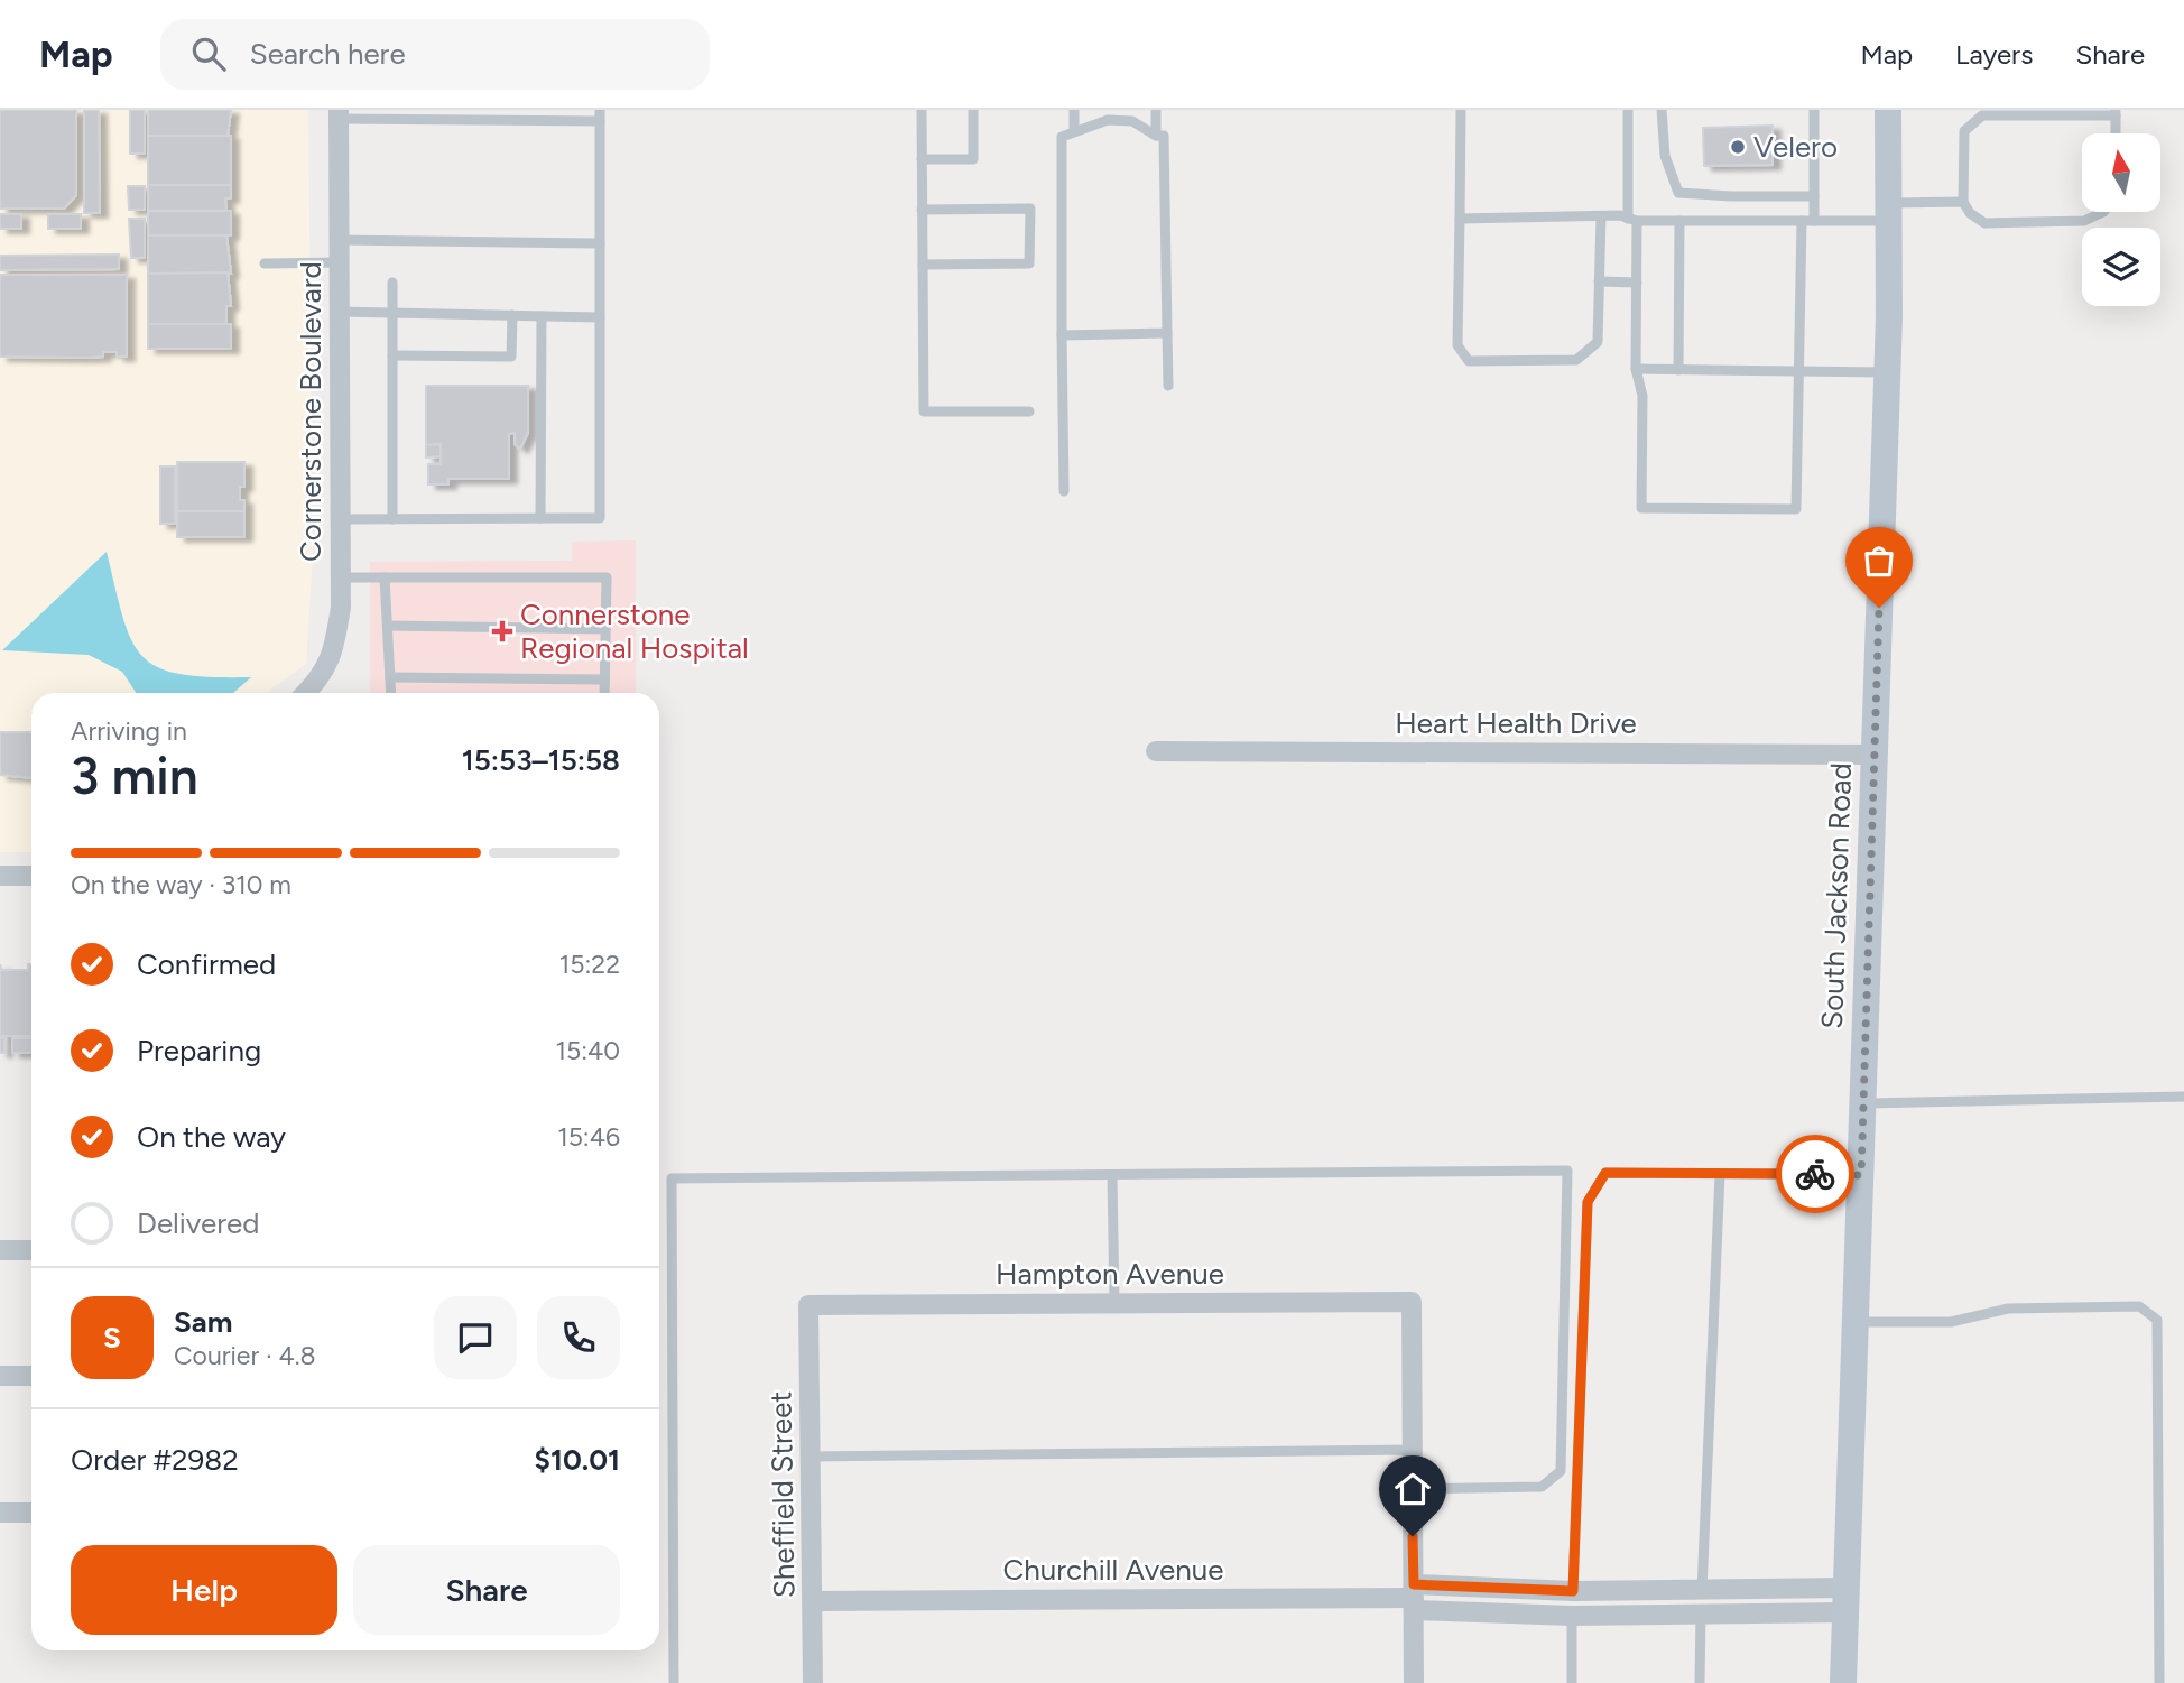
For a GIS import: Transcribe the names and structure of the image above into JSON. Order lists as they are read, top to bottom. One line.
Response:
{"streets":{"main road":["South Jackson Road"],"street":["Cornerstone Boulevard","Heart Health Drive","Hampton Avenue","Sheffield Street","Churchill Avenue"]},"crossings":[["Heart Health Drive","South Jackson Road"],["South Jackson Road","Churchill Avenue"],["Hampton Avenue","Sheffield Street"],["Sheffield Street","Churchill Avenue"]],"places":{"other":["Velero"],"health":["Connerstone Regional Hospital"]},"north":"top","page":{"header":"Map","search":"Search here","nav":["Map","Layers","Share"],"heading":["3 min","Arriving in","15:53–15:58"],"panel":["Sam","Courier · 4.8","Order #2982","$10.01"],"bar":"On the way · 310 m","list":[["Confirmed","15:22"],["Preparing","15:40"],["On the way","15:46"],"Delivered"],"round":"S","buttons":["Help","Share"]}}
